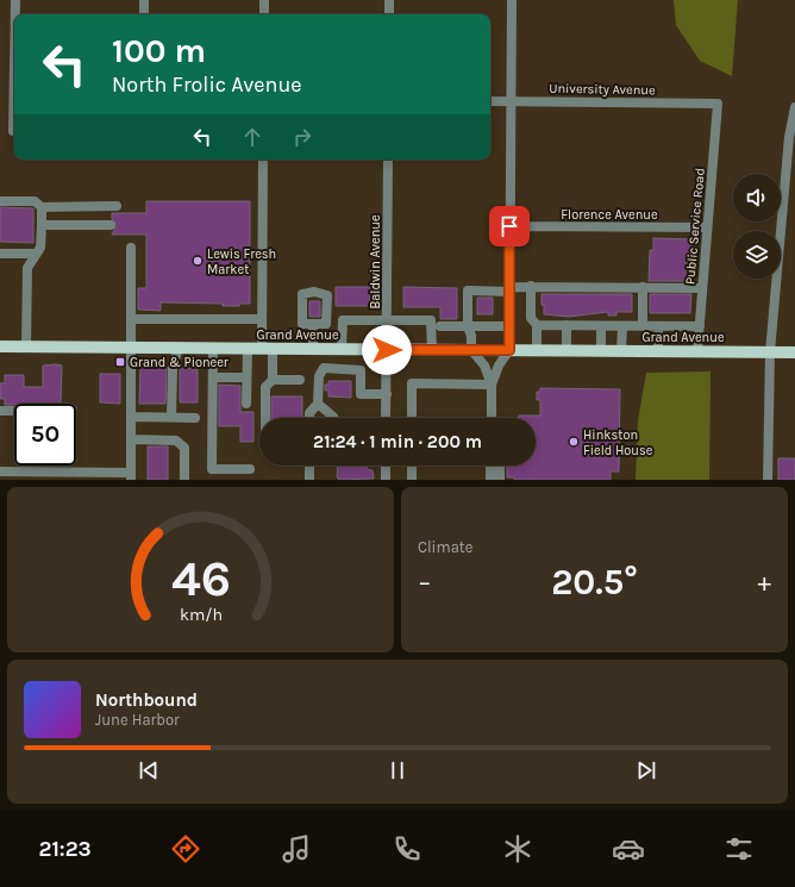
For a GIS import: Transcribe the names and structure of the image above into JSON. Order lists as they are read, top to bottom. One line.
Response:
{"streets":{"main road":["Grand Avenue"],"street":["University Avenue","Florence Avenue","Public Service Road","Baldwin Avenue"]},"crossings":[["University Avenue","Public Service Road"],["Florence Avenue","Public Service Road"],["Public Service Road","Grand Avenue"],["Baldwin Avenue","Grand Avenue"]],"places":{"other":["Lewis Fresh Market","Hinkston Field House"],"transit":["Grand & Pioneer"]},"page":{"turn":["100 m","North Frolic Avenue"],"limit":"50","trip":"21:24 · 1 min · 200 m","tile":"Climate","heat":["−","20.5°","+"],"song":["Northbound","June Harbor"],"tabs":"21:23","gauge":["46","km/h"]}}
